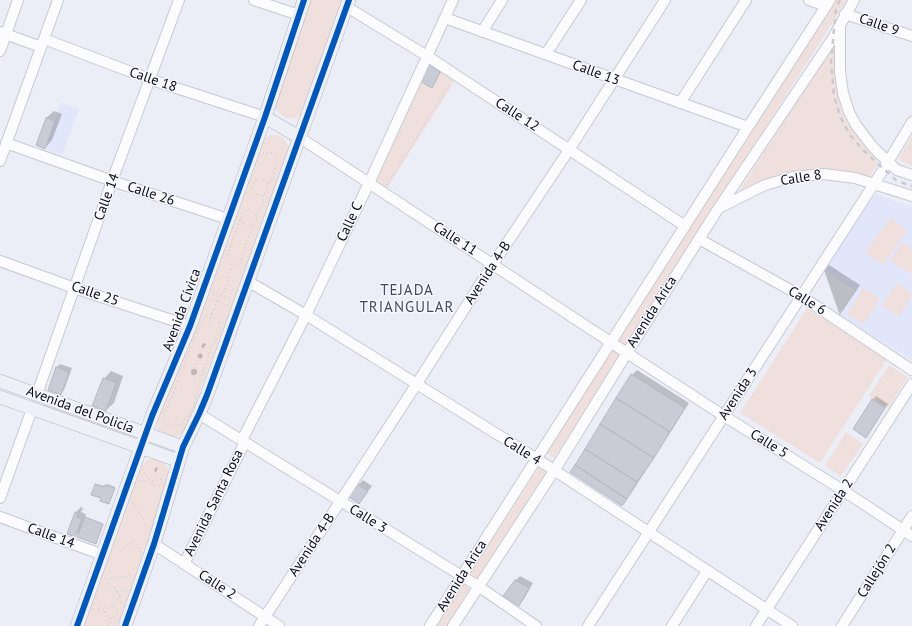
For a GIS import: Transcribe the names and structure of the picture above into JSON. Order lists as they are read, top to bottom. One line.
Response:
{"streets":{"main road":["Avenida Cívica","Avenida del Policía"],"street":["Calle 9","Calle 13","Calle 18","Calle 12","Calle 8","Calle 26","Calle 14","Calle C","Calle 11","Avenida 4-B","Calle 25","Calle 6","Avenida Arica","Avenida 3","Calle 5","Calle 4","Avenida Santa Rosa","Avenida 2","Calle 3","Callejón 2","Calle 2"]},"crossings":[["Calle 9","Avenida Arica"],["Calle 13","Calle C"],["Calle 13","Avenida 4-B"],["Calle 13","Avenida Arica"],["Calle 18","Calle 14"],["Calle 18","Avenida Cívica"],["Calle 12","Calle C"],["Calle 12","Avenida 4-B"],["Calle 12","Avenida Arica"],["Calle 8","Avenida Arica"],["Calle 8","Avenida 3"],["Calle 26","Calle 14"],["Calle 26","Avenida Cívica"],["Calle 14","Calle 25"],["Calle 14","Avenida Cívica"],["Calle 14","Avenida del Policía"],["Calle C","Calle 11"],["Calle C","Calle 4"],["Calle C","Avenida Santa Rosa"],["Calle C","Calle 3"],["Calle 11","Avenida 4-B"],["Calle 11","Avenida Arica"],["Calle 11","Calle 5"],["Avenida 4-B","Calle 4"],["Avenida 4-B","Calle 3"],["Avenida 4-B","Calle 2"],["Calle 25","Avenida Cívica"],["Calle 6","Avenida Arica"],["Calle 6","Avenida 3"],["Avenida Cívica","Avenida del Policía"],["Avenida Arica","Calle 5"],["Avenida Arica","Calle 4"],["Avenida Arica","Calle 3"],["Avenida 3","Calle 5"],["Avenida 3","Calle 4"],["Calle 5","Avenida 2"],["Calle 5","Callejón 2"],["Calle 4","Avenida 2"],["Avenida Santa Rosa","Calle 3"],["Avenida Santa Rosa","Calle 2"]],"districts":["TEJADA TRIANGULAR"]}
